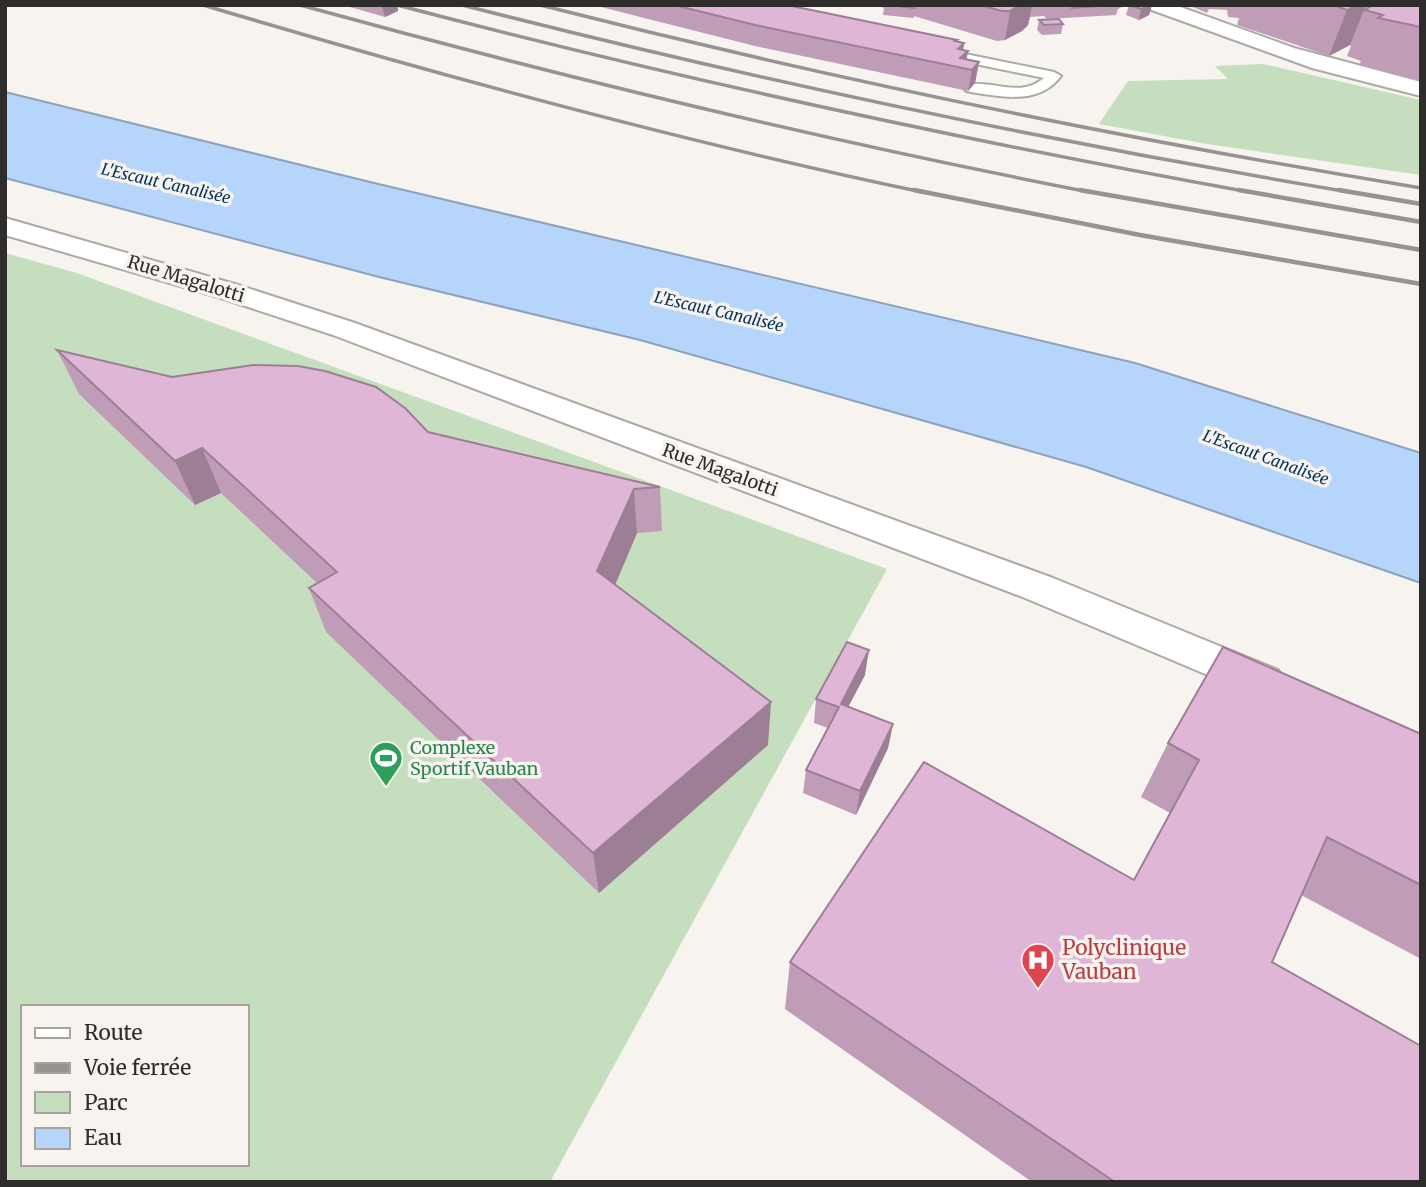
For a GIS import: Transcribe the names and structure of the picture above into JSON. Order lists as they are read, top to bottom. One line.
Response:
{"streets":{"street":["Rue Magalotti"]},"water":["L'Escaut Canalisée"],"places":{"sports":["Complexe Sportif Vauban"],"hospital":["Polyclinique Vauban"]},"legend":["Route","Voie ferrée","Parc","Eau"]}
